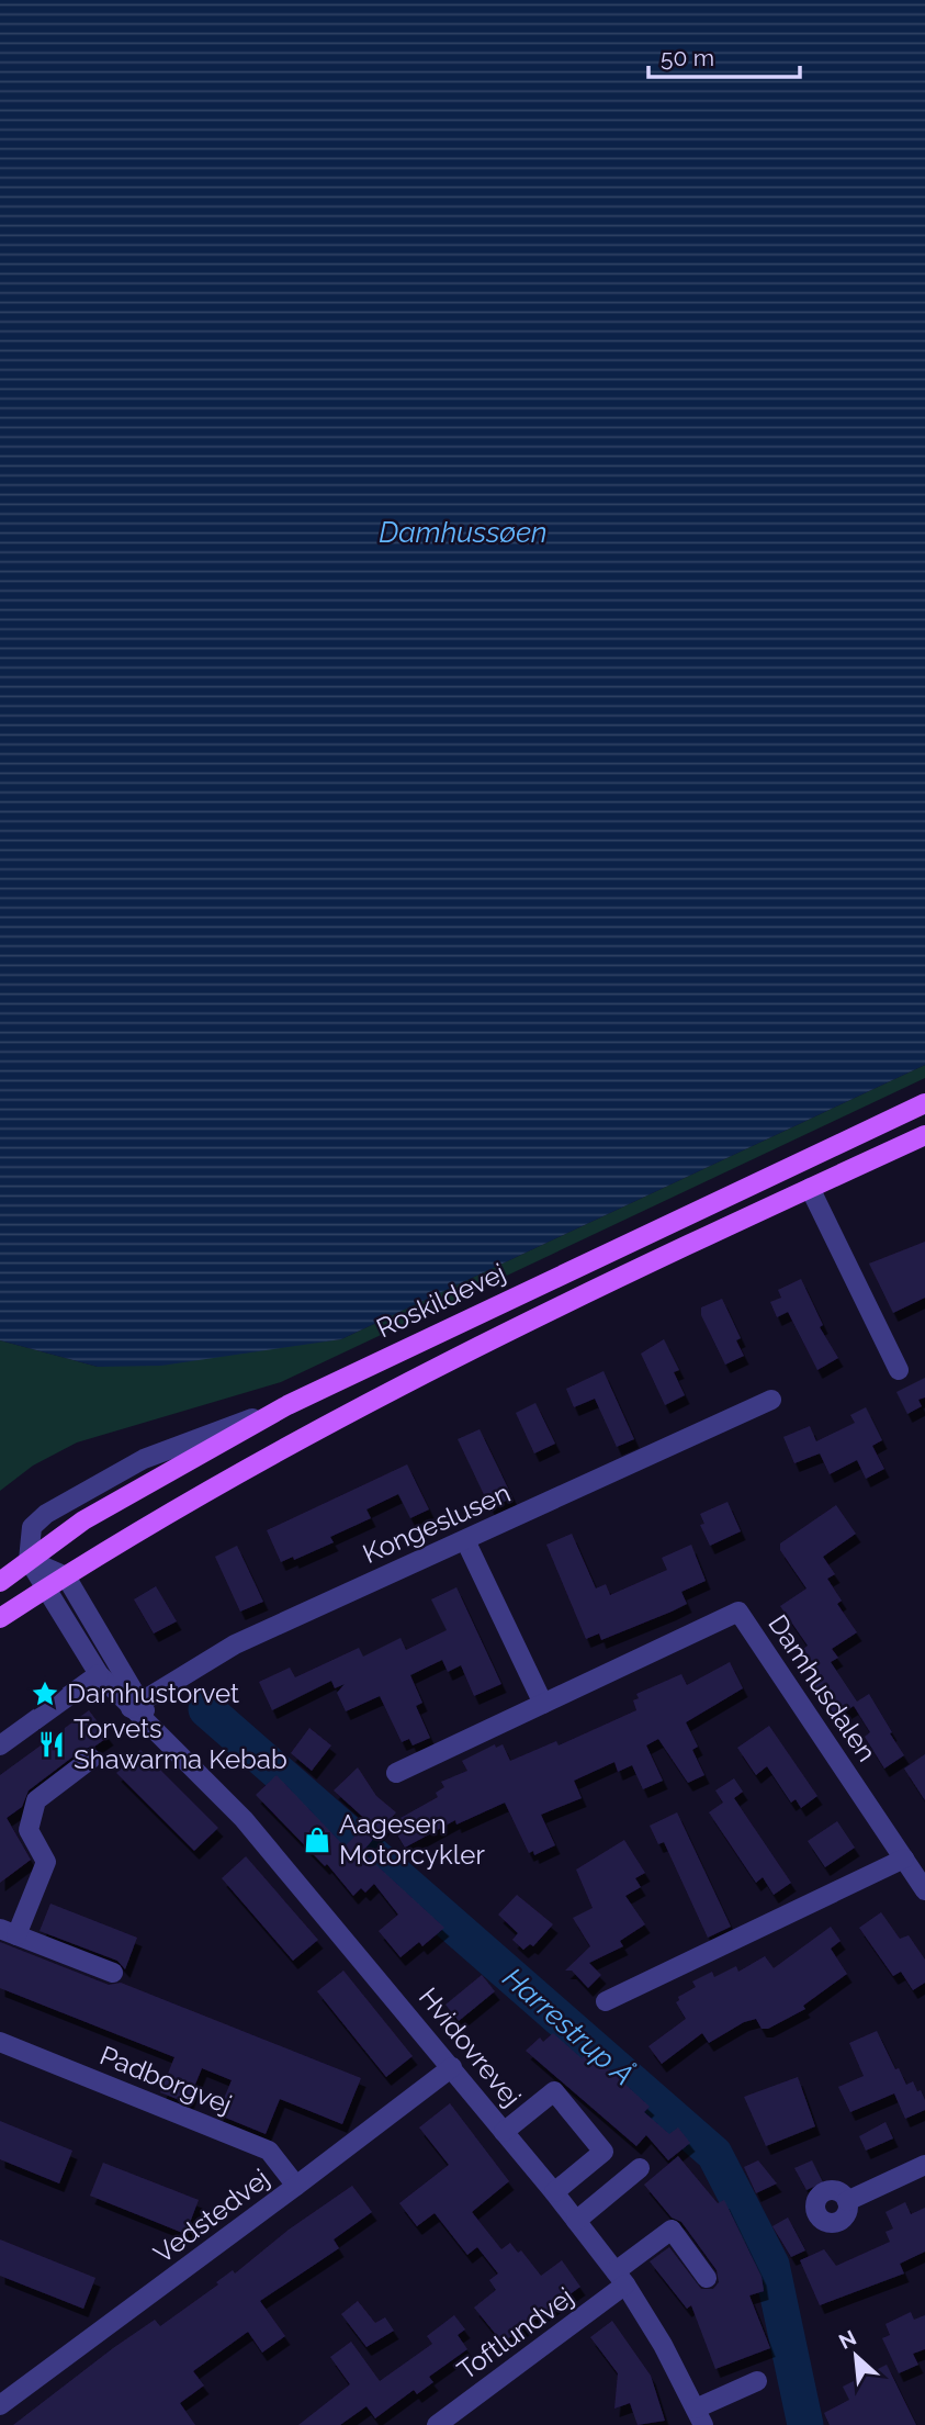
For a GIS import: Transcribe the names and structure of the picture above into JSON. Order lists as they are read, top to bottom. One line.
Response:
{"streets":{"main road":["Roskildevej"],"street":["Kongeslusen","Damhusdalen","Hvidovrevej","Padborgvej","Vedstedvej","Toftlundvej"]},"crossings":[["Roskildevej","Hvidovrevej"],["Kongeslusen","Hvidovrevej"],["Hvidovrevej","Vedstedvej"],["Hvidovrevej","Toftlundvej"],["Padborgvej","Vedstedvej"]],"water":["Damhussøen","Harrestrup Å"],"places":{"place":["Damhustorvet"],"restaurant":["Torvets Shawarma Kebab"],"shop":["Aagesen Motorcykler"]},"scale_bar":"50 m","north":"top left"}
